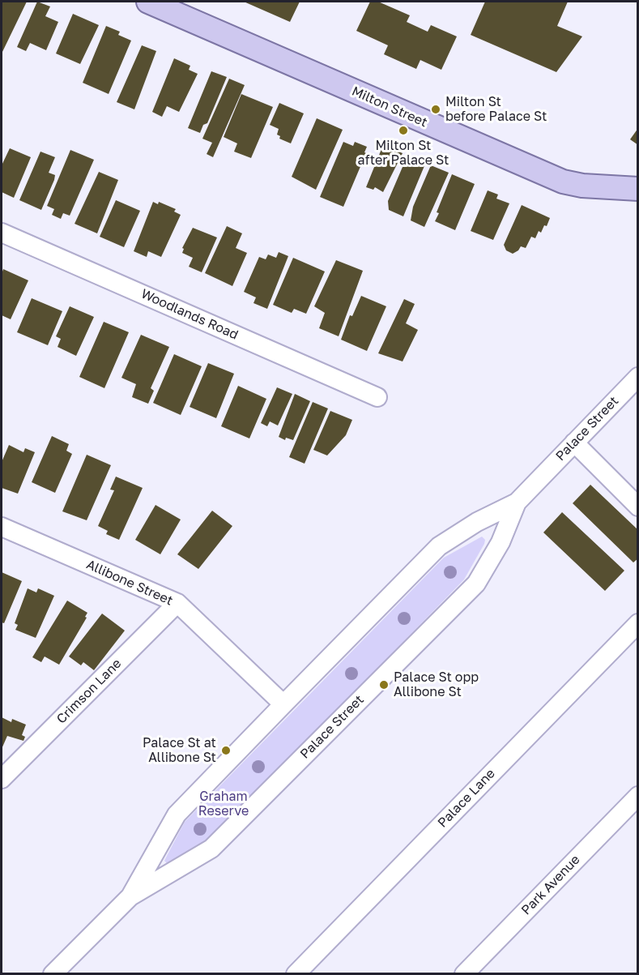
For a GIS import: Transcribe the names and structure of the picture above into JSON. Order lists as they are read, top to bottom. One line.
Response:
{"streets":{"main road":["Milton Street"],"street":["Woodlands Road","Palace Street","Allibone Street","Crimson Lane","Palace Lane","Park Avenue"]},"crossings":[["Palace Street","Allibone Street"],["Allibone Street","Crimson Lane"]],"parks":["Graham Reserve"],"places":["Milton St before Palace St","Milton St after Palace St","Palace St opp Allibone St","Palace St at Allibone St"]}
